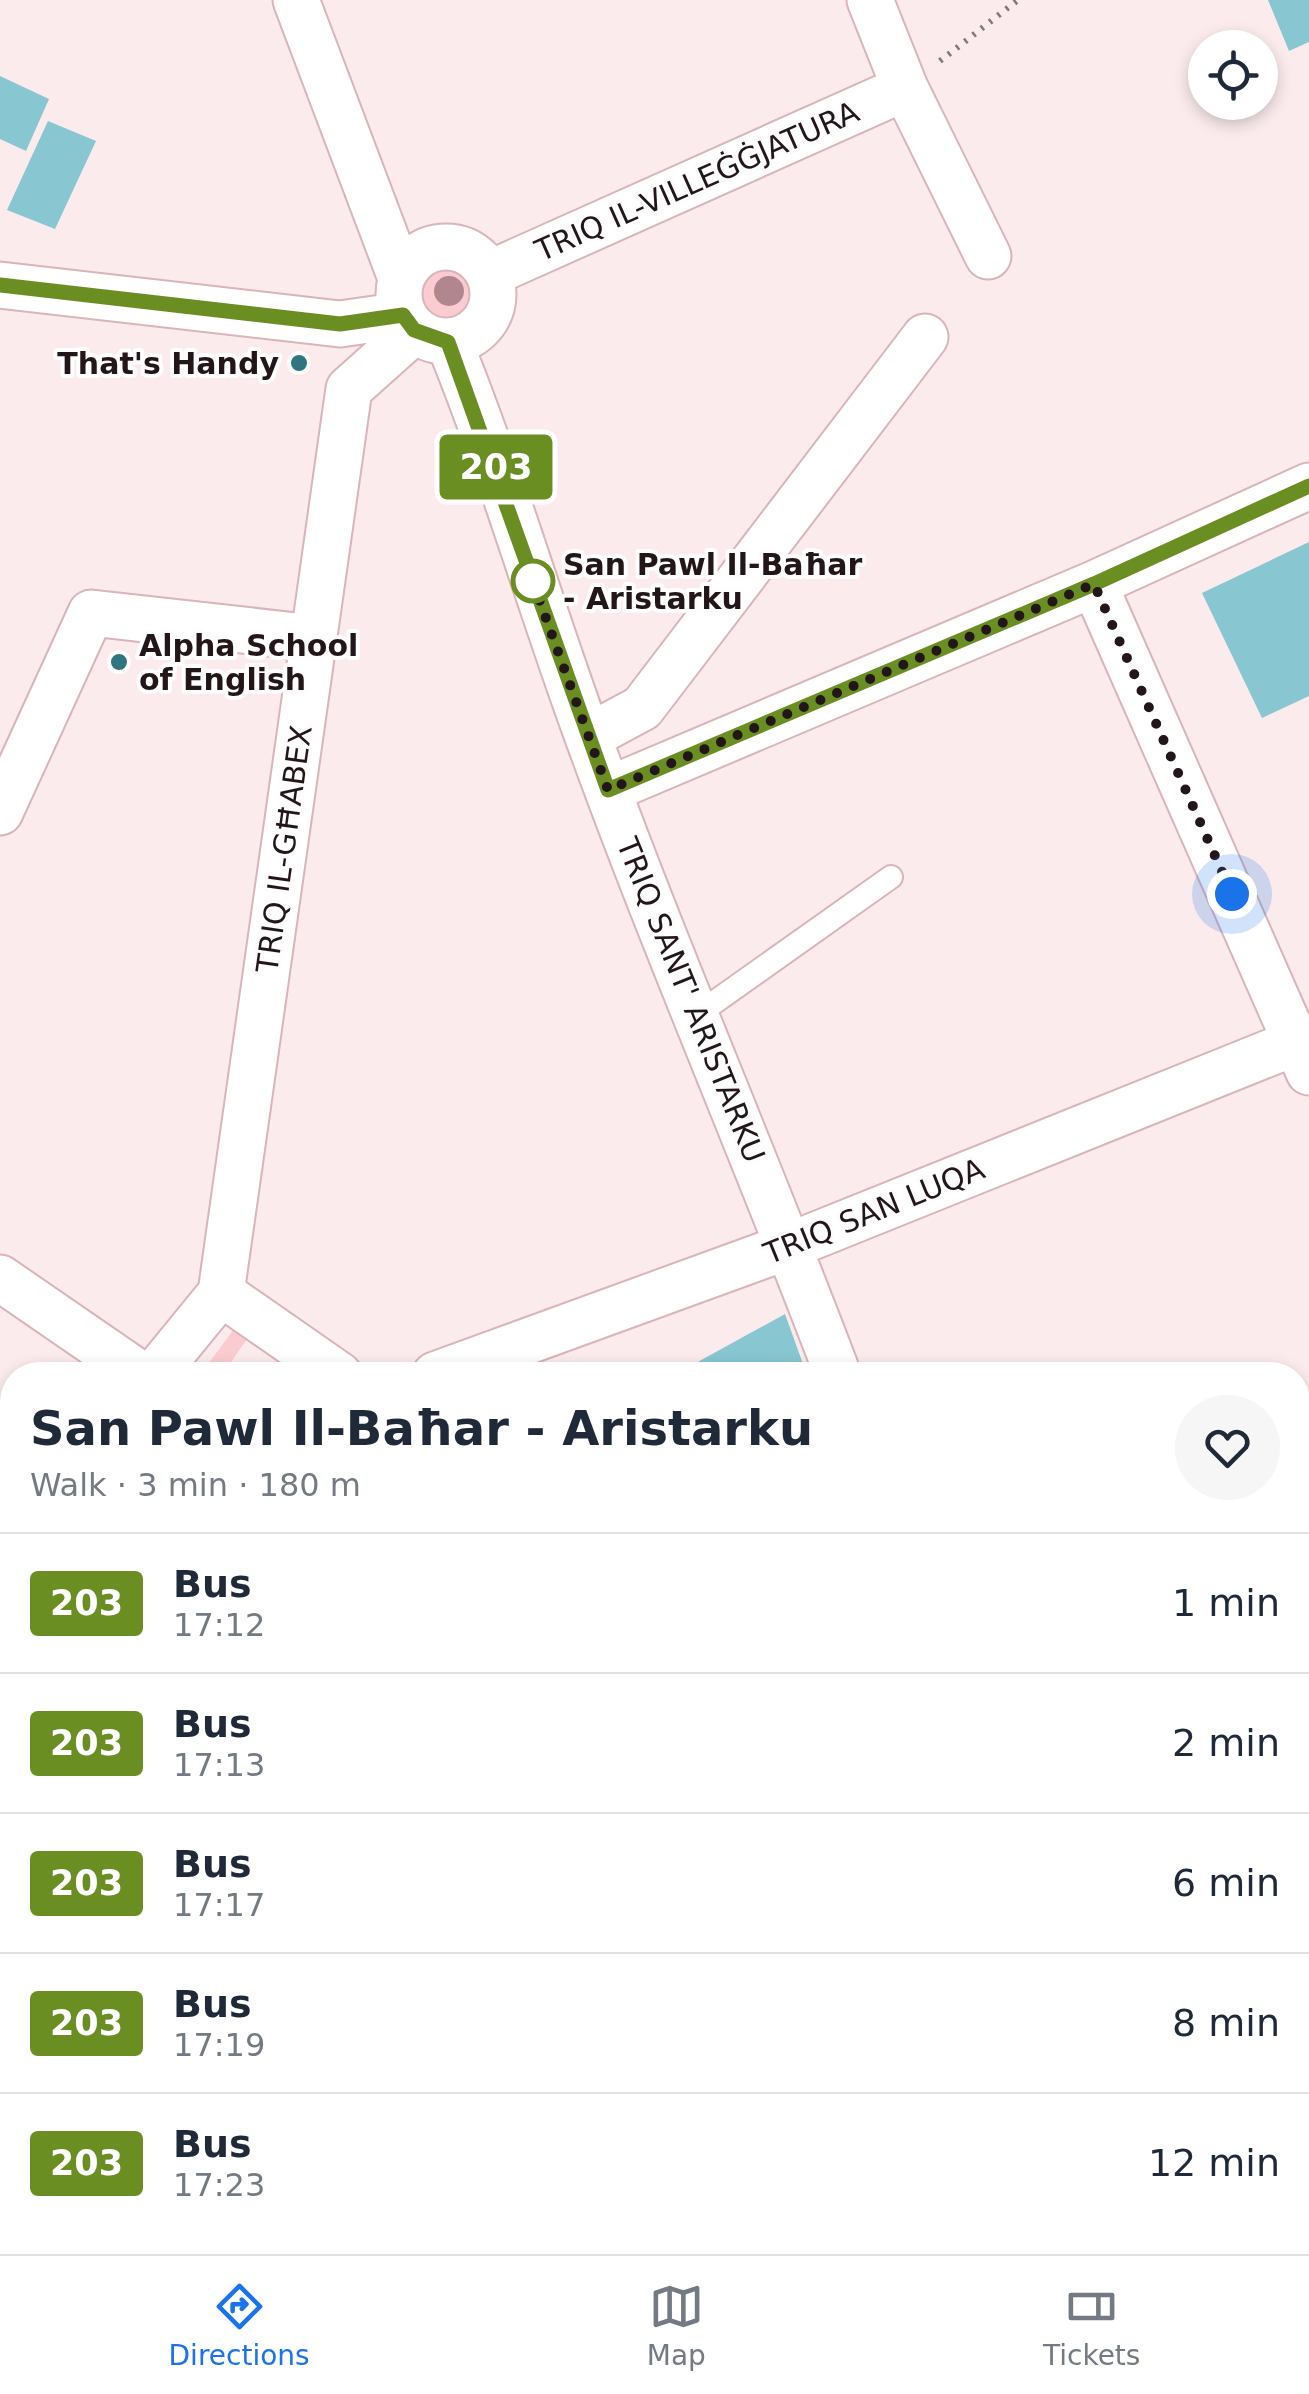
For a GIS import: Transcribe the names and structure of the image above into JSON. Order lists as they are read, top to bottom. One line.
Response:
{"streets":{"street":["TRIQ IL-VILLEĠĠJATURA","TRIQ IL-GĦABEX","TRIQ SANT' ARISTARKU","TRIQ SAN LUQA"]},"crossings":[["TRIQ IL-VILLEĠĠJATURA","TRIQ IL-GĦABEX"],["TRIQ IL-VILLEĠĠJATURA","TRIQ SANT' ARISTARKU"],["TRIQ IL-GĦABEX","TRIQ SANT' ARISTARKU"],["TRIQ SANT' ARISTARKU","TRIQ SAN LUQA"]],"places":["That's Handy","San Pawl Il-Baħar - Aristarku","Alpha School of English"],"lines":["bus line 203"],"page":{"on_map":"203","heading":["San Pawl Il-Baħar - Aristarku","Walk · 3 min · 180 m"],"list":[{"mark":"203","name":"Bus","note":"17:12","value":"1 min"},{"mark":"203","name":"Bus","note":"17:13","value":"2 min"},{"mark":"203","name":"Bus","note":"17:17","value":"6 min"},{"mark":"203","name":"Bus","note":"17:19","value":"8 min"},{"mark":"203","name":"Bus","note":"17:23","value":"12 min"}],"tabs":["Directions","Map","Tickets"]}}
